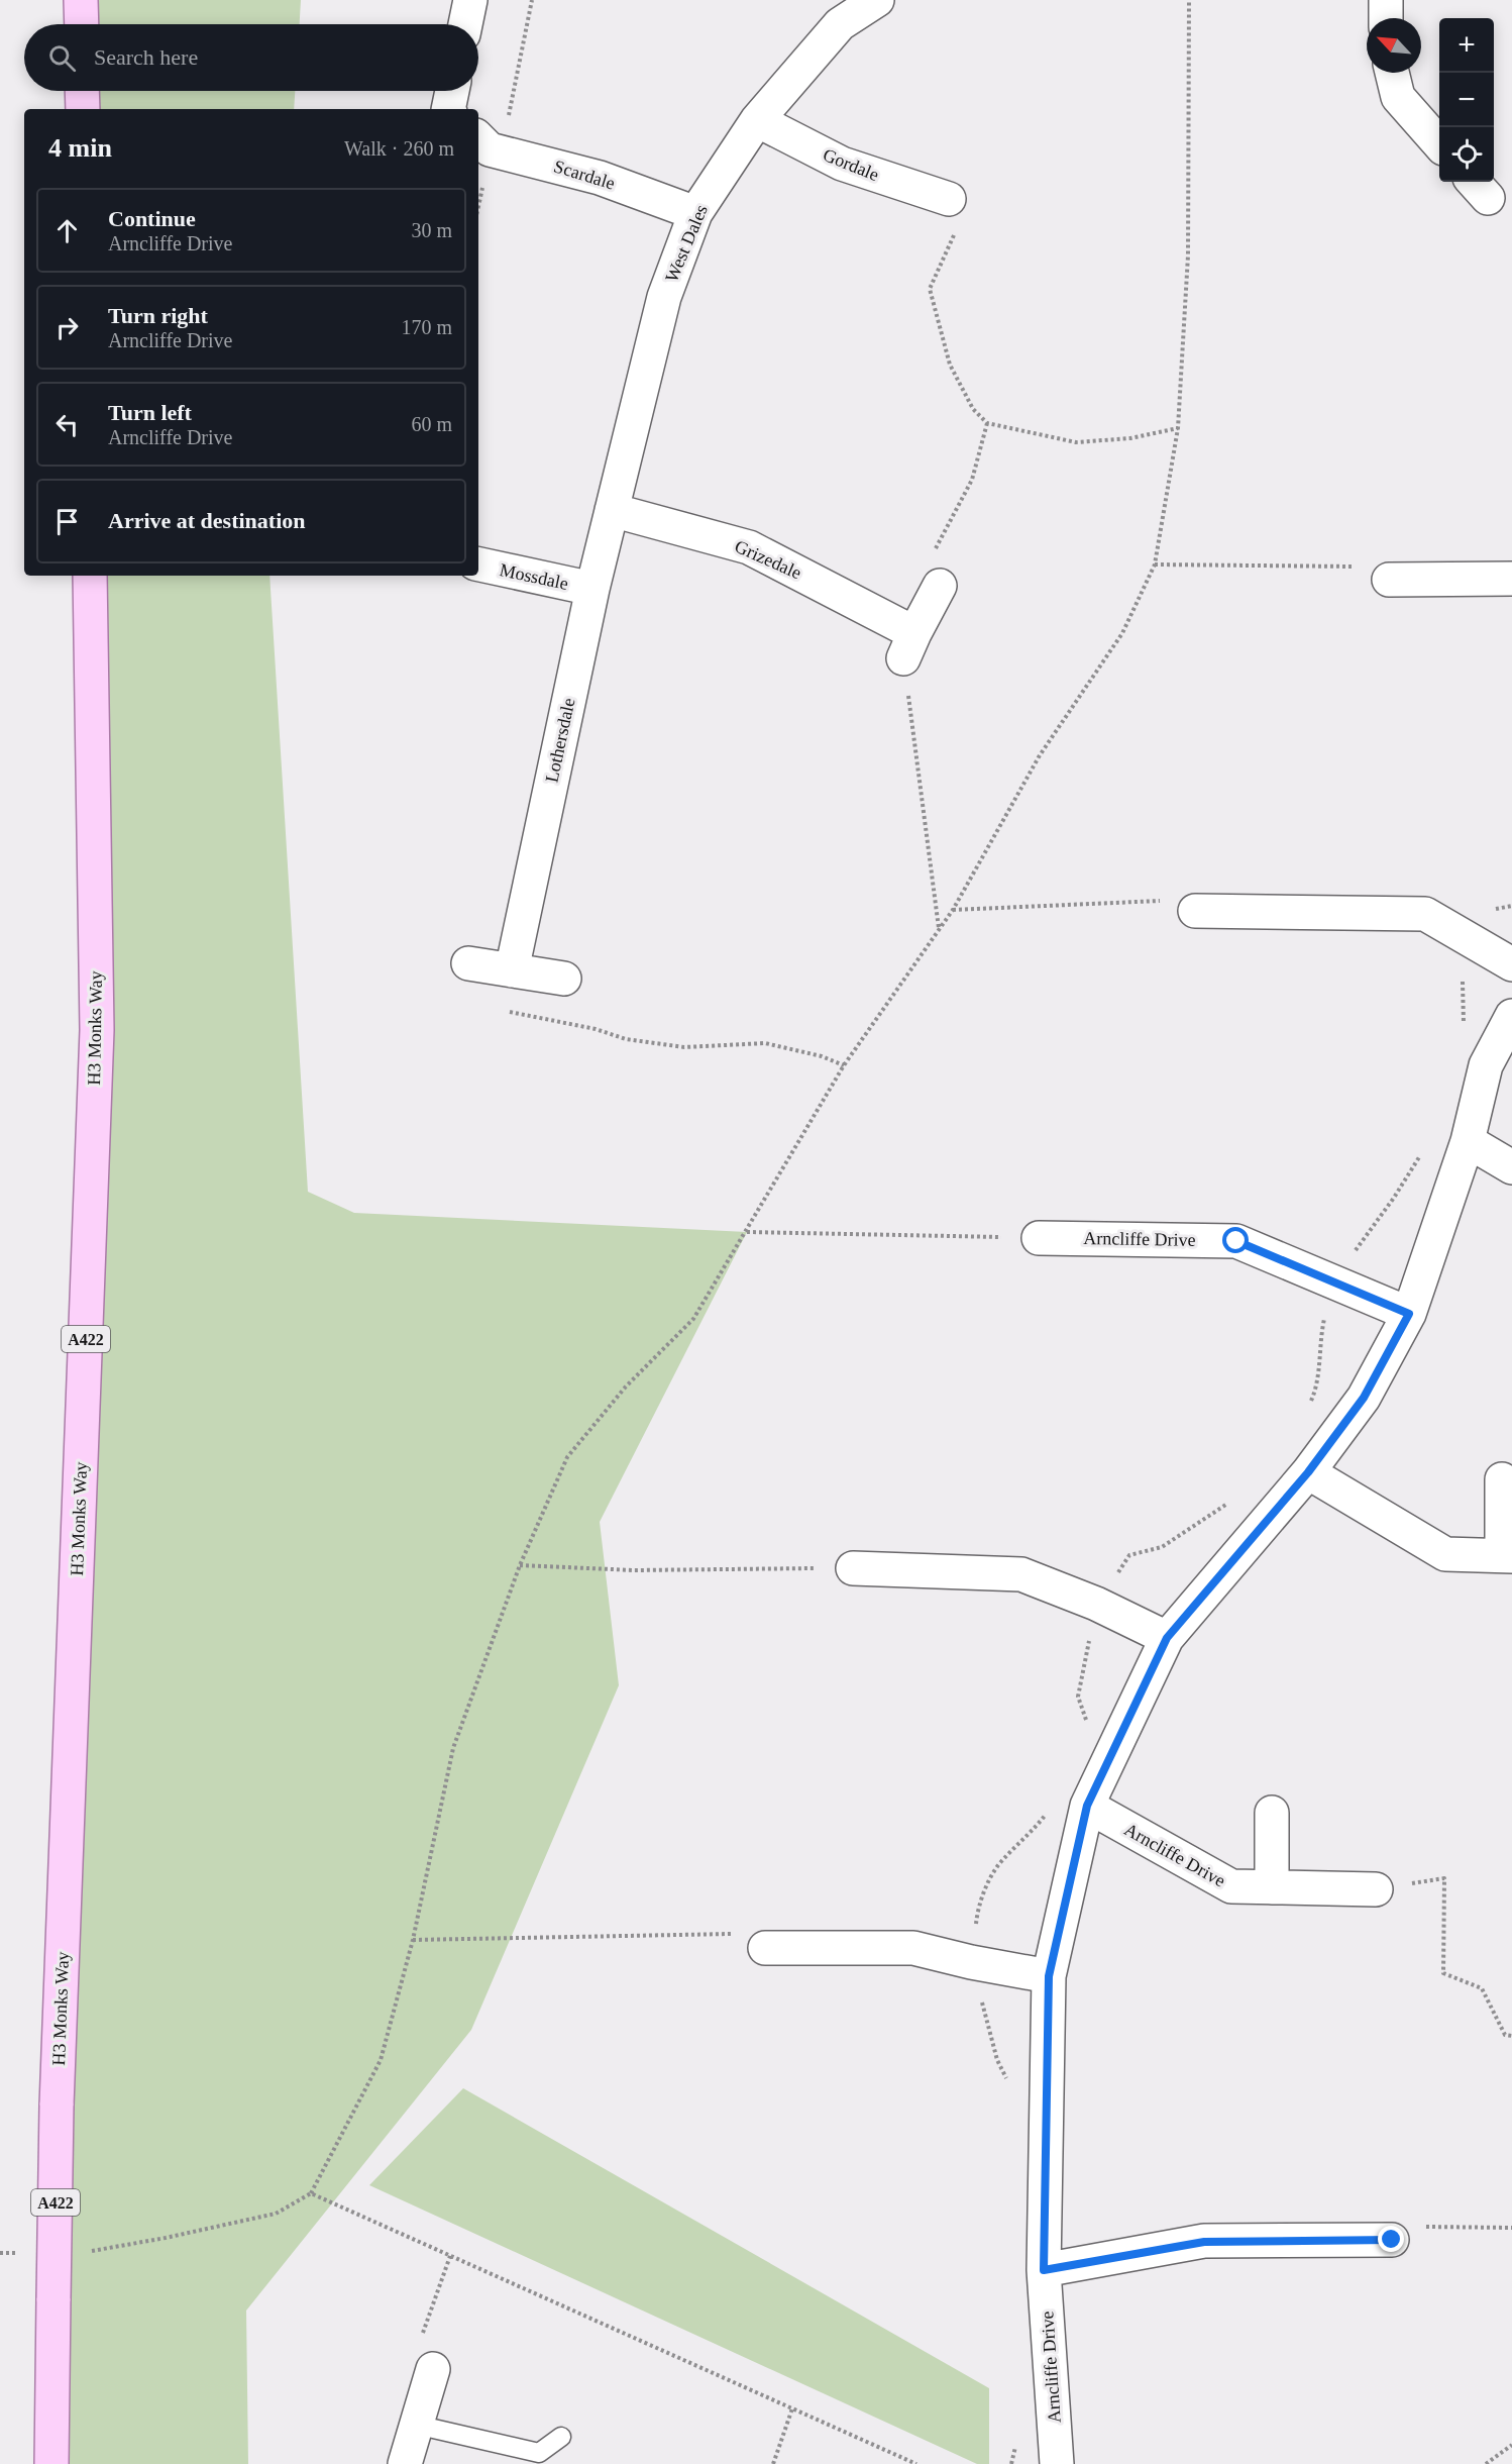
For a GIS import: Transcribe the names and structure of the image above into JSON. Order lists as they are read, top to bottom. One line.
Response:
{"streets":{"main road":["H3 Monks Way","A422"],"street":["Gordale","Scardale","West Dales","Grizedale","Mossdale","Lothersdale","Arncliffe Drive"]},"crossings":[["Gordale","West Dales"],["Scardale","West Dales"],["West Dales","Grizedale"],["West Dales","Lothersdale"],["Grizedale","Lothersdale"],["Mossdale","Lothersdale"]],"north":"top left","page":{"map_buttons":["+","−"],"search":"Search here","heading":["4 min","Walk · 260 m"],"list":[["Continue","Arncliffe Drive","30 m"],["Turn right","Arncliffe Drive","170 m"],["Turn left","Arncliffe Drive","60 m"],"Arrive at destination"]}}
